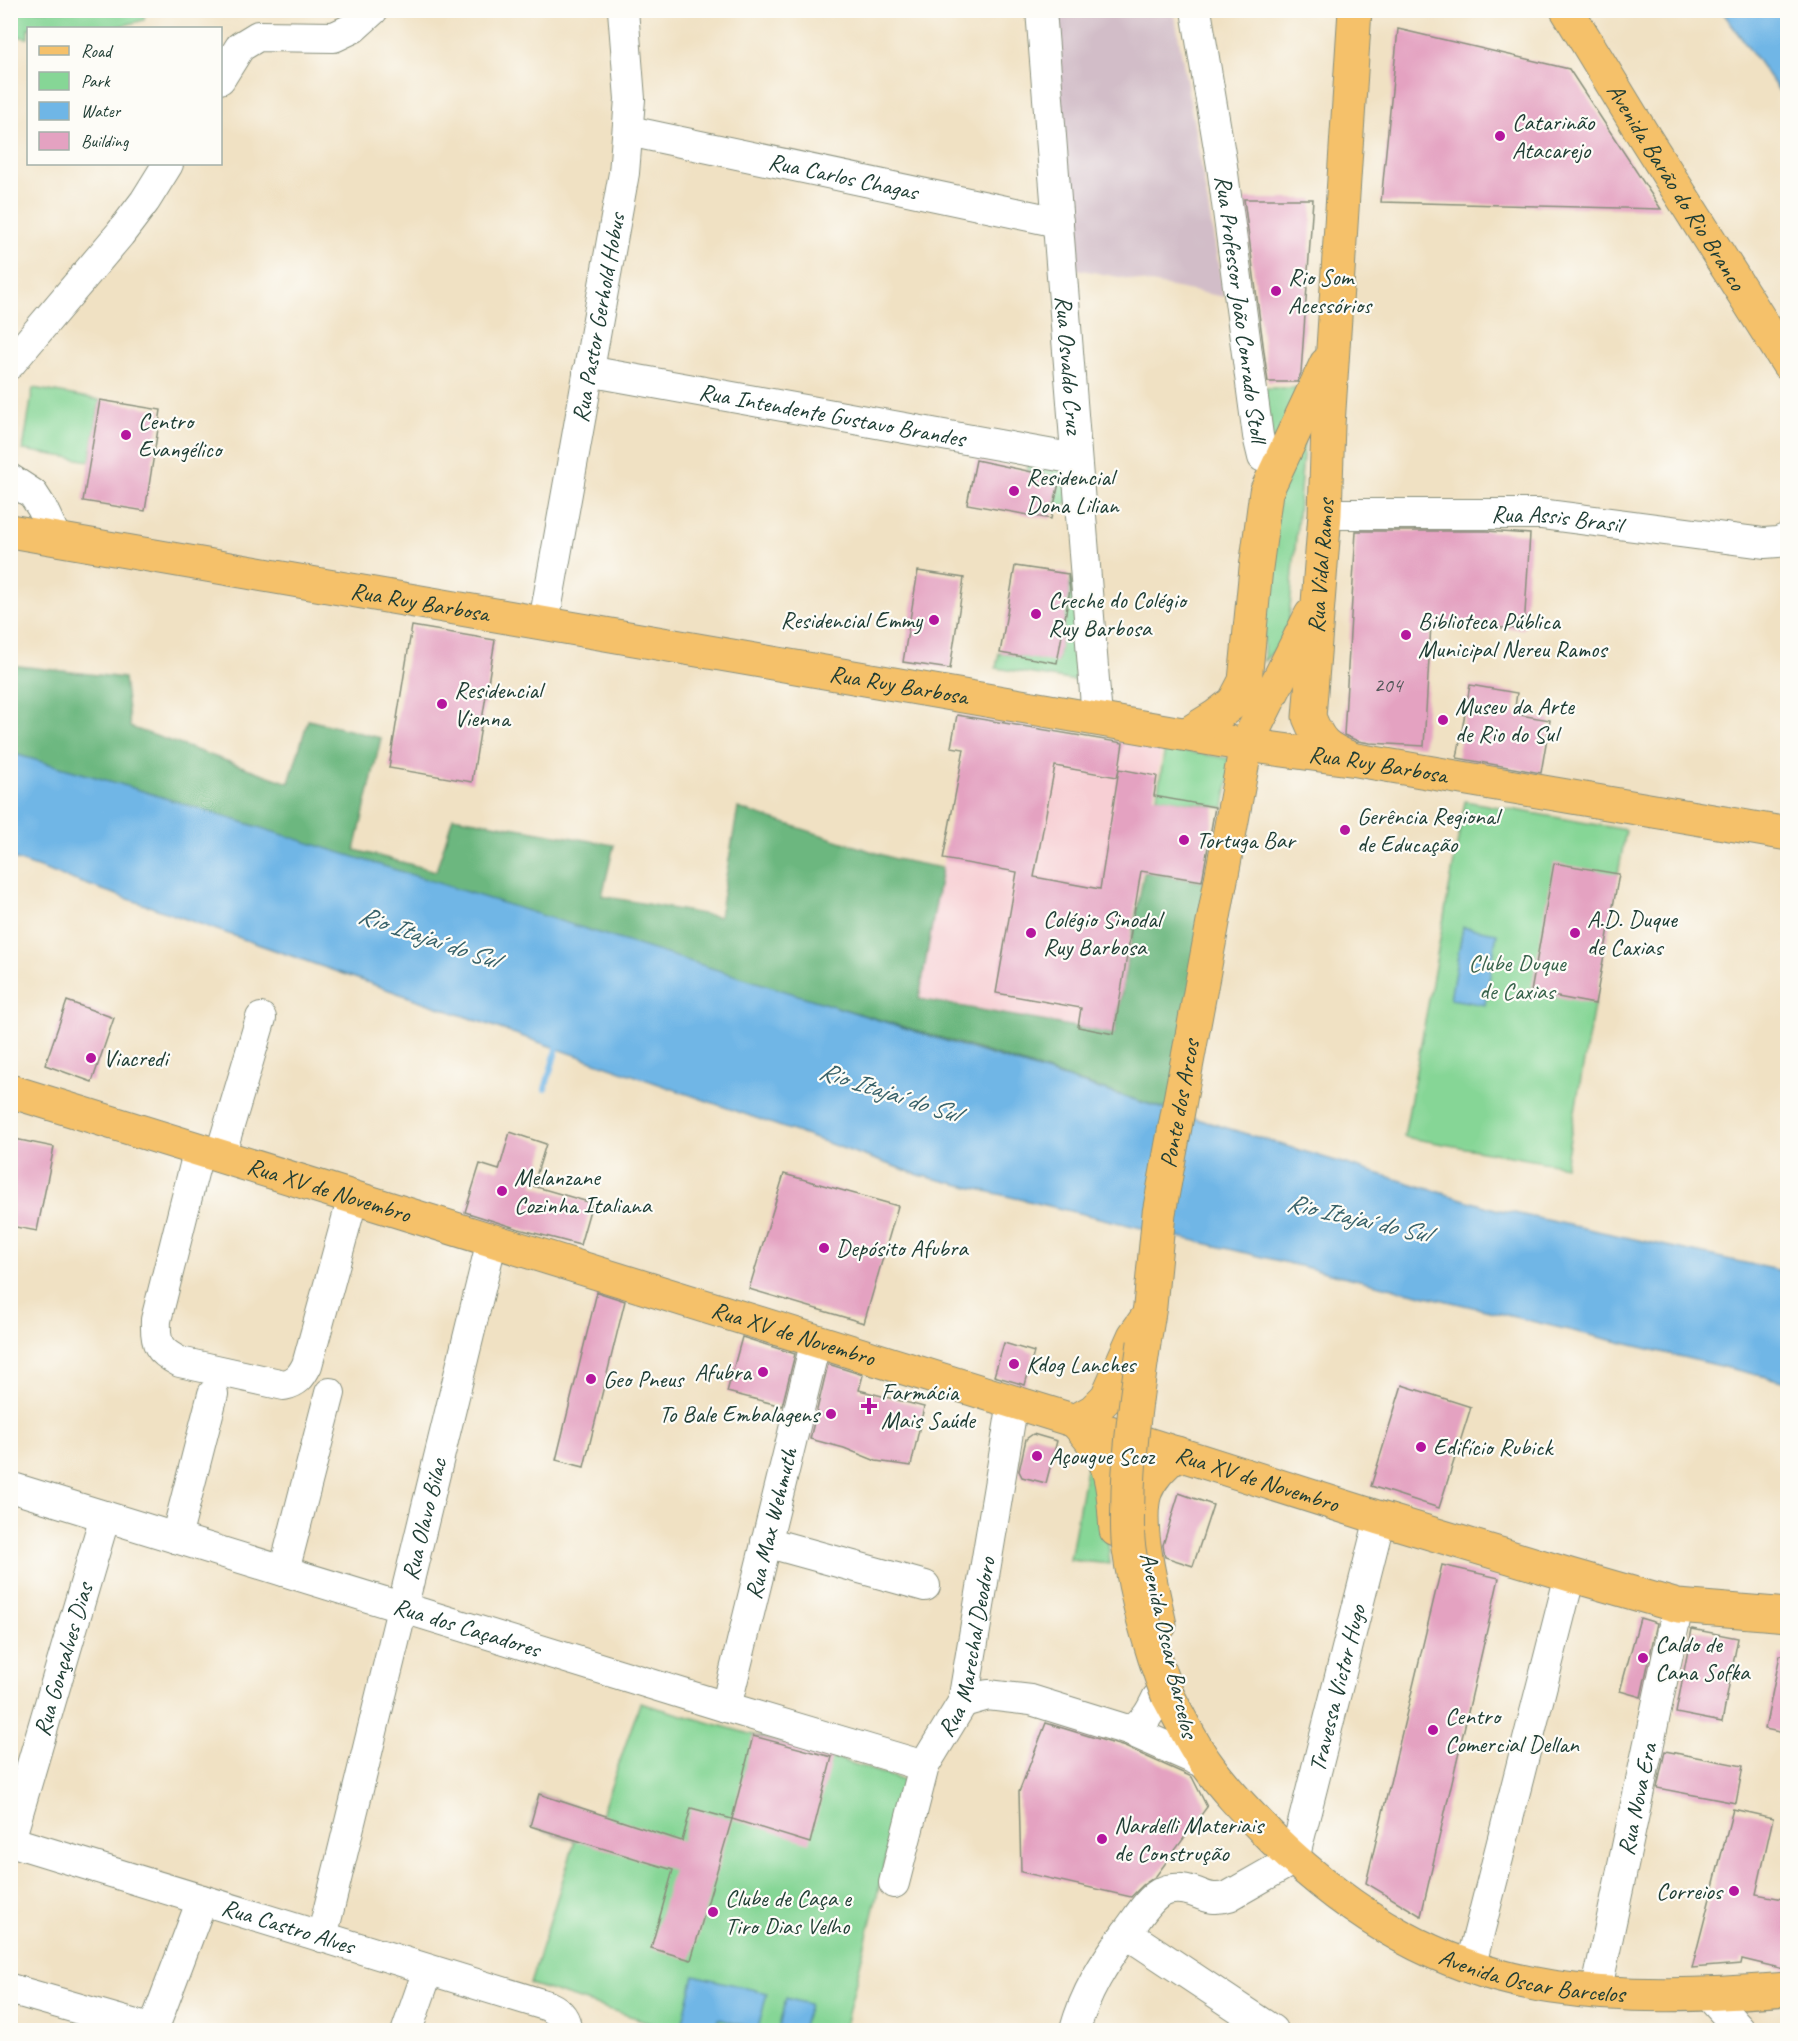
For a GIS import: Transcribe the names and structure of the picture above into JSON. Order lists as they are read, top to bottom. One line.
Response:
{"streets":{"main road":["Avenida Barão do Rio Branco","Rua Professor João Conrado Stoll","Rua Vidal Ramos","Rua Ruy Barbosa","Ponte dos Arcos","Rua XV de Novembro","Avenida Oscar Barcelos"],"street":["Rua Carlos Chagas","Rua Pastor Gerhold Hobus","Rua Osvaldo Cruz","Rua Intendente Gustavo Brandes","Rua Assis Brasil","Rua Olavo Bilac","Rua Max Wehmuth","Rua dos Caçadores","Rua Marechal Deodoro","Rua Gonçalves Dias","Travessa Victor Hugo","Rua Nova Era","Rua Castro Alves"]},"crossings":[["Rua Carlos Chagas","Rua Pastor Gerhold Hobus"],["Rua Carlos Chagas","Rua Osvaldo Cruz"],["Rua Professor João Conrado Stoll","Rua Vidal Ramos"],["Rua Professor João Conrado Stoll","Rua Ruy Barbosa"],["Rua Pastor Gerhold Hobus","Rua Intendente Gustavo Brandes"],["Rua Pastor Gerhold Hobus","Rua Ruy Barbosa"],["Rua Osvaldo Cruz","Rua Intendente Gustavo Brandes"],["Rua Osvaldo Cruz","Rua Ruy Barbosa"],["Rua Assis Brasil","Rua Vidal Ramos"],["Rua Vidal Ramos","Rua Ruy Barbosa"],["Rua Ruy Barbosa","Ponte dos Arcos"],["Ponte dos Arcos","Avenida Oscar Barcelos"],["Rua XV de Novembro","Rua Olavo Bilac"],["Rua XV de Novembro","Rua Max Wehmuth"],["Rua XV de Novembro","Rua Marechal Deodoro"],["Rua XV de Novembro","Avenida Oscar Barcelos"],["Rua XV de Novembro","Travessa Victor Hugo"],["Rua XV de Novembro","Rua Nova Era"],["Rua Olavo Bilac","Rua dos Caçadores"],["Rua Olavo Bilac","Rua Castro Alves"],["Rua Max Wehmuth","Rua dos Caçadores"],["Rua dos Caçadores","Rua Marechal Deodoro"],["Rua dos Caçadores","Rua Gonçalves Dias"],["Avenida Oscar Barcelos","Travessa Victor Hugo"],["Avenida Oscar Barcelos","Rua Nova Era"],["Rua Gonçalves Dias","Rua Castro Alves"]],"water":["Rio Itajaí do Sul"],"parks":["Clube Duque de Caxias"],"places":{"other":["Catarinão Atacarejo","Rio Som Acessórios","Centro Evangélico","Residencial Dona Lilian","Creche do Colégio Ruy Barbosa","Residencial Emmy","Biblioteca Pública Municipal Nereu Ramos","Residencial Vienna","Museu da Arte de Rio do Sul","Gerência Regional de Educação","Tortuga Bar","Colégio Sinodal Ruy Barbosa","A.D. Duque de Caxias","Viacredi","Melanzane Cozinha Italiana","Depósito Afubra","Kdog Lanches","Afubra","Geo Pneus","To Bale Embalagens","Edifício Rubick","Açougue Scoz","Caldo de Cana Sofka","Centro Comercial Dellan","Nardelli Materiais de Construção","Correios","Clube de Caça e Tiro Dias Velho"],"health":["Farmácia Mais Saúde"]},"house_numbers":["204"],"legend":["Road","Park","Water","Building"]}
